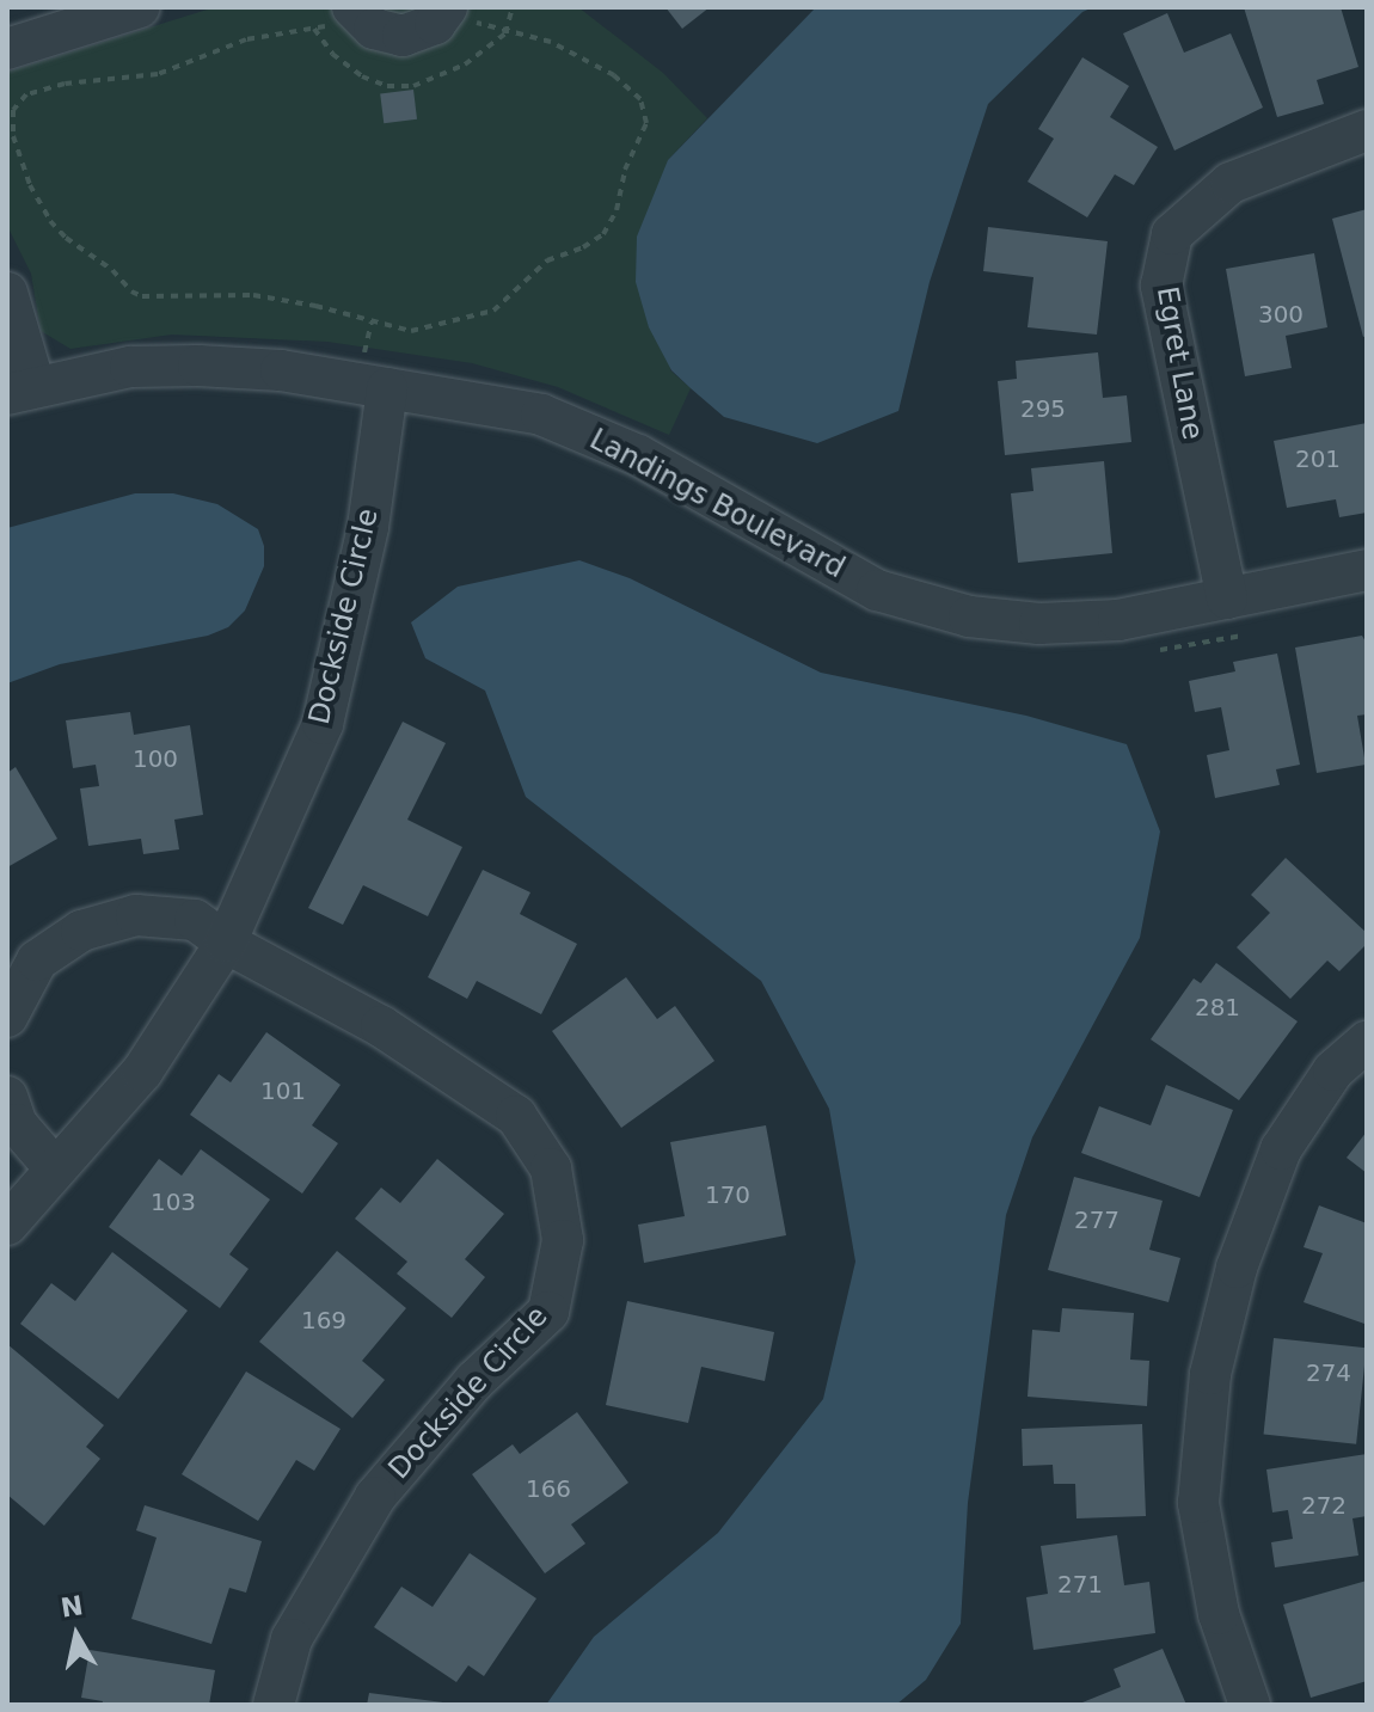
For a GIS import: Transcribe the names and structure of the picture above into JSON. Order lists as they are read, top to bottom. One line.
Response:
{"streets":{"street":["Egret Lane","Landings Boulevard","Dockside Circle"]},"crossings":[["Egret Lane","Landings Boulevard"],["Landings Boulevard","Dockside Circle"]],"house_numbers":["300","295","201","100","281","101","170","103","277","169","274","166","272","271"],"north":"top"}
